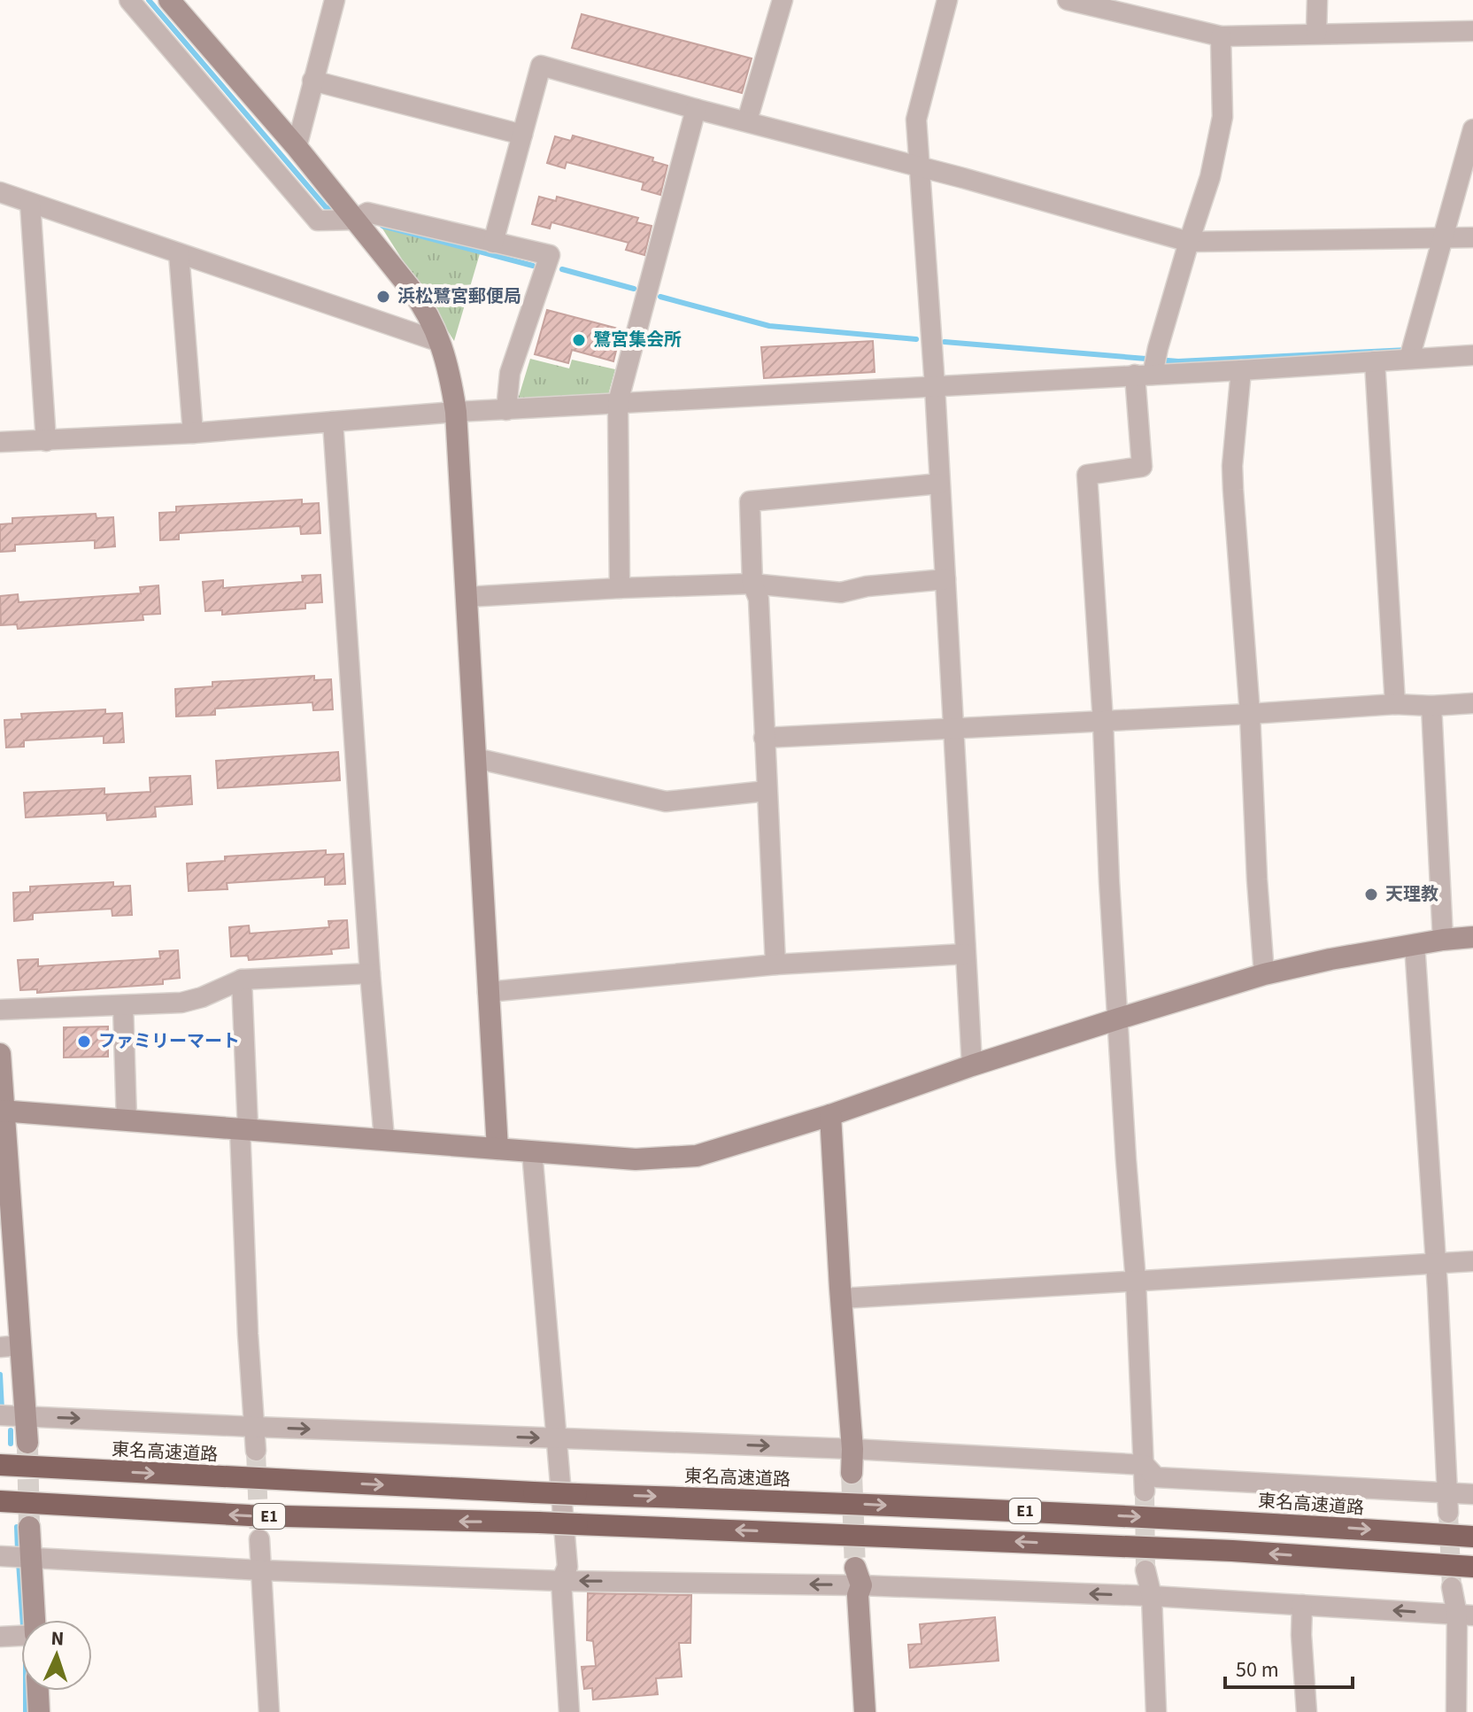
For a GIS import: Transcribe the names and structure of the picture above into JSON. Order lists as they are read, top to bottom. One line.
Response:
{"streets":{"highway":["東名高速道路","E1"]},"places":["浜松鷺宮郵便局","鷺宮集会所","天理教","ファミリーマート"],"scale_bar":"50 m","north":"top"}
